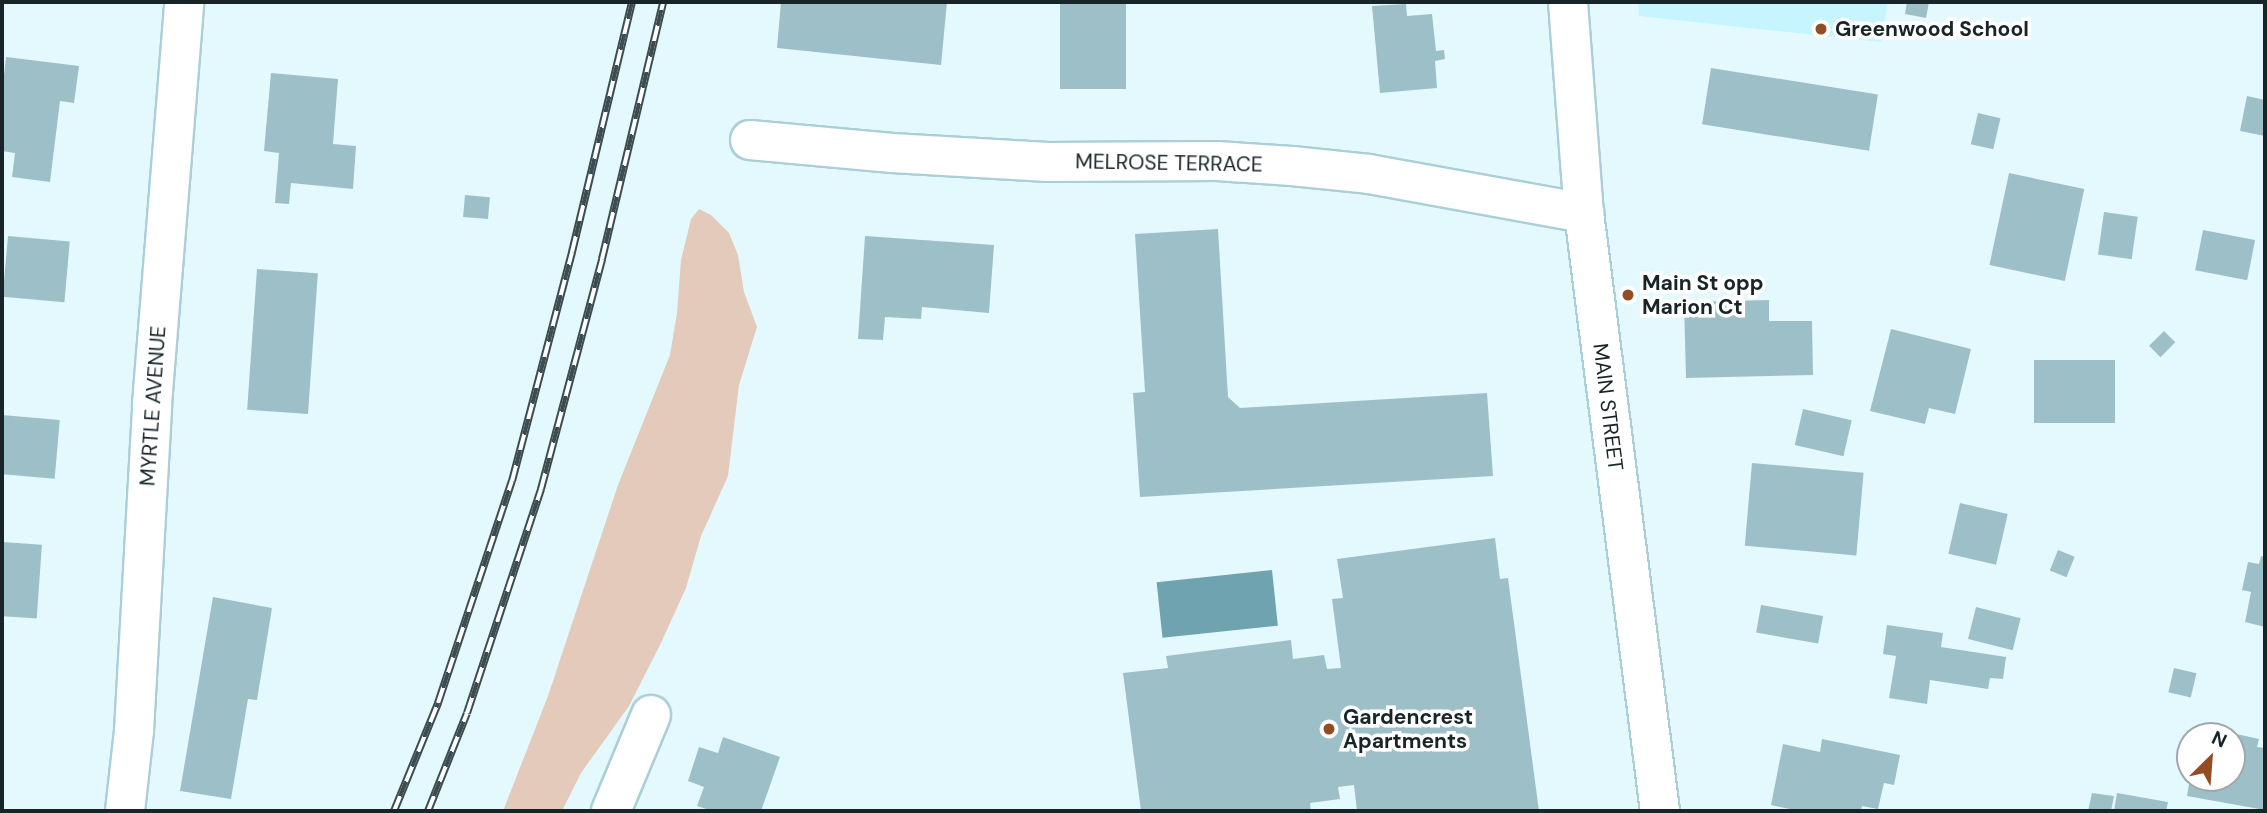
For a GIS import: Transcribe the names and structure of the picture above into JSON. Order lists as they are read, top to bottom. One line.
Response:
{"streets":{"street":["MELROSE TERRACE","MYRTLE AVENUE","MAIN STREET"]},"crossings":[["MELROSE TERRACE","MAIN STREET"]],"places":["Greenwood School","Main St opp Marion Ct","Gardencrest Apartments"],"north":"top right"}
